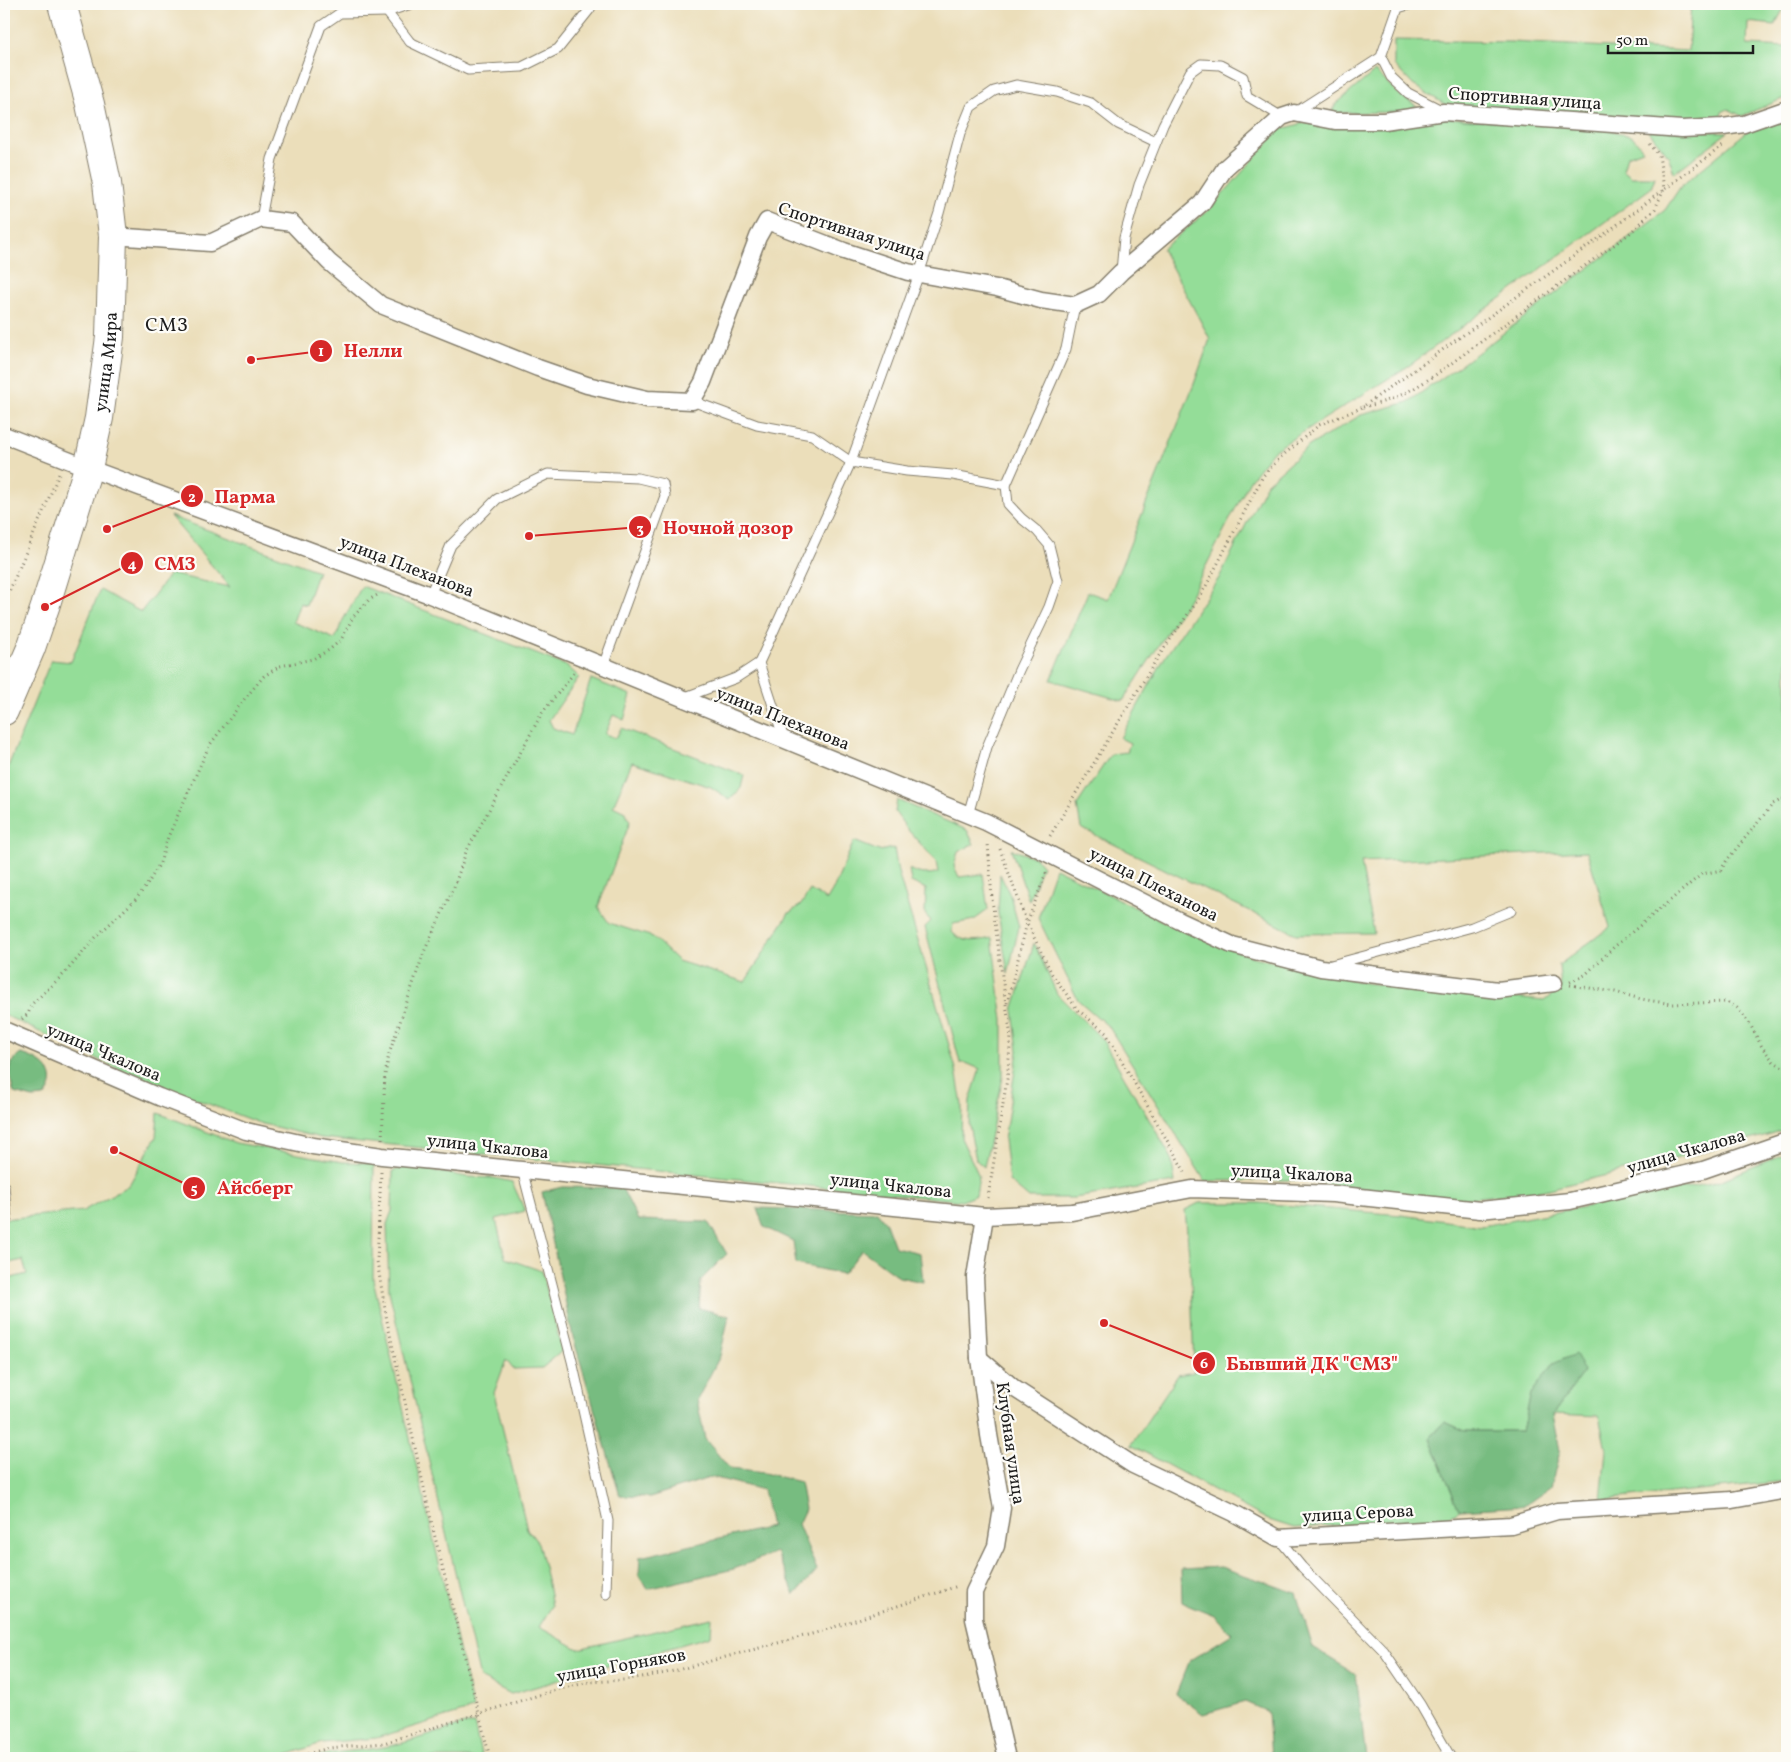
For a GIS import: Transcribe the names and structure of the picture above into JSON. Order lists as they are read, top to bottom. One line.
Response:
{"streets":{"highway":["улица Мира"],"street":["Спортивная улица","улица Плеханова","улица Чкалова","Клубная улица","улица Серова"],"path":["улица Горняков"]},"crossings":[["улица Мира","улица Плеханова"],["улица Чкалова","Клубная улица"],["Клубная улица","улица Горняков"]],"districts":["СМЗ"],"places":["Нелли","Парма","Ночной дозор","СМЗ","Айсберг","Бывший ДК \"СМЗ\""],"scale_bar":"50 m"}
